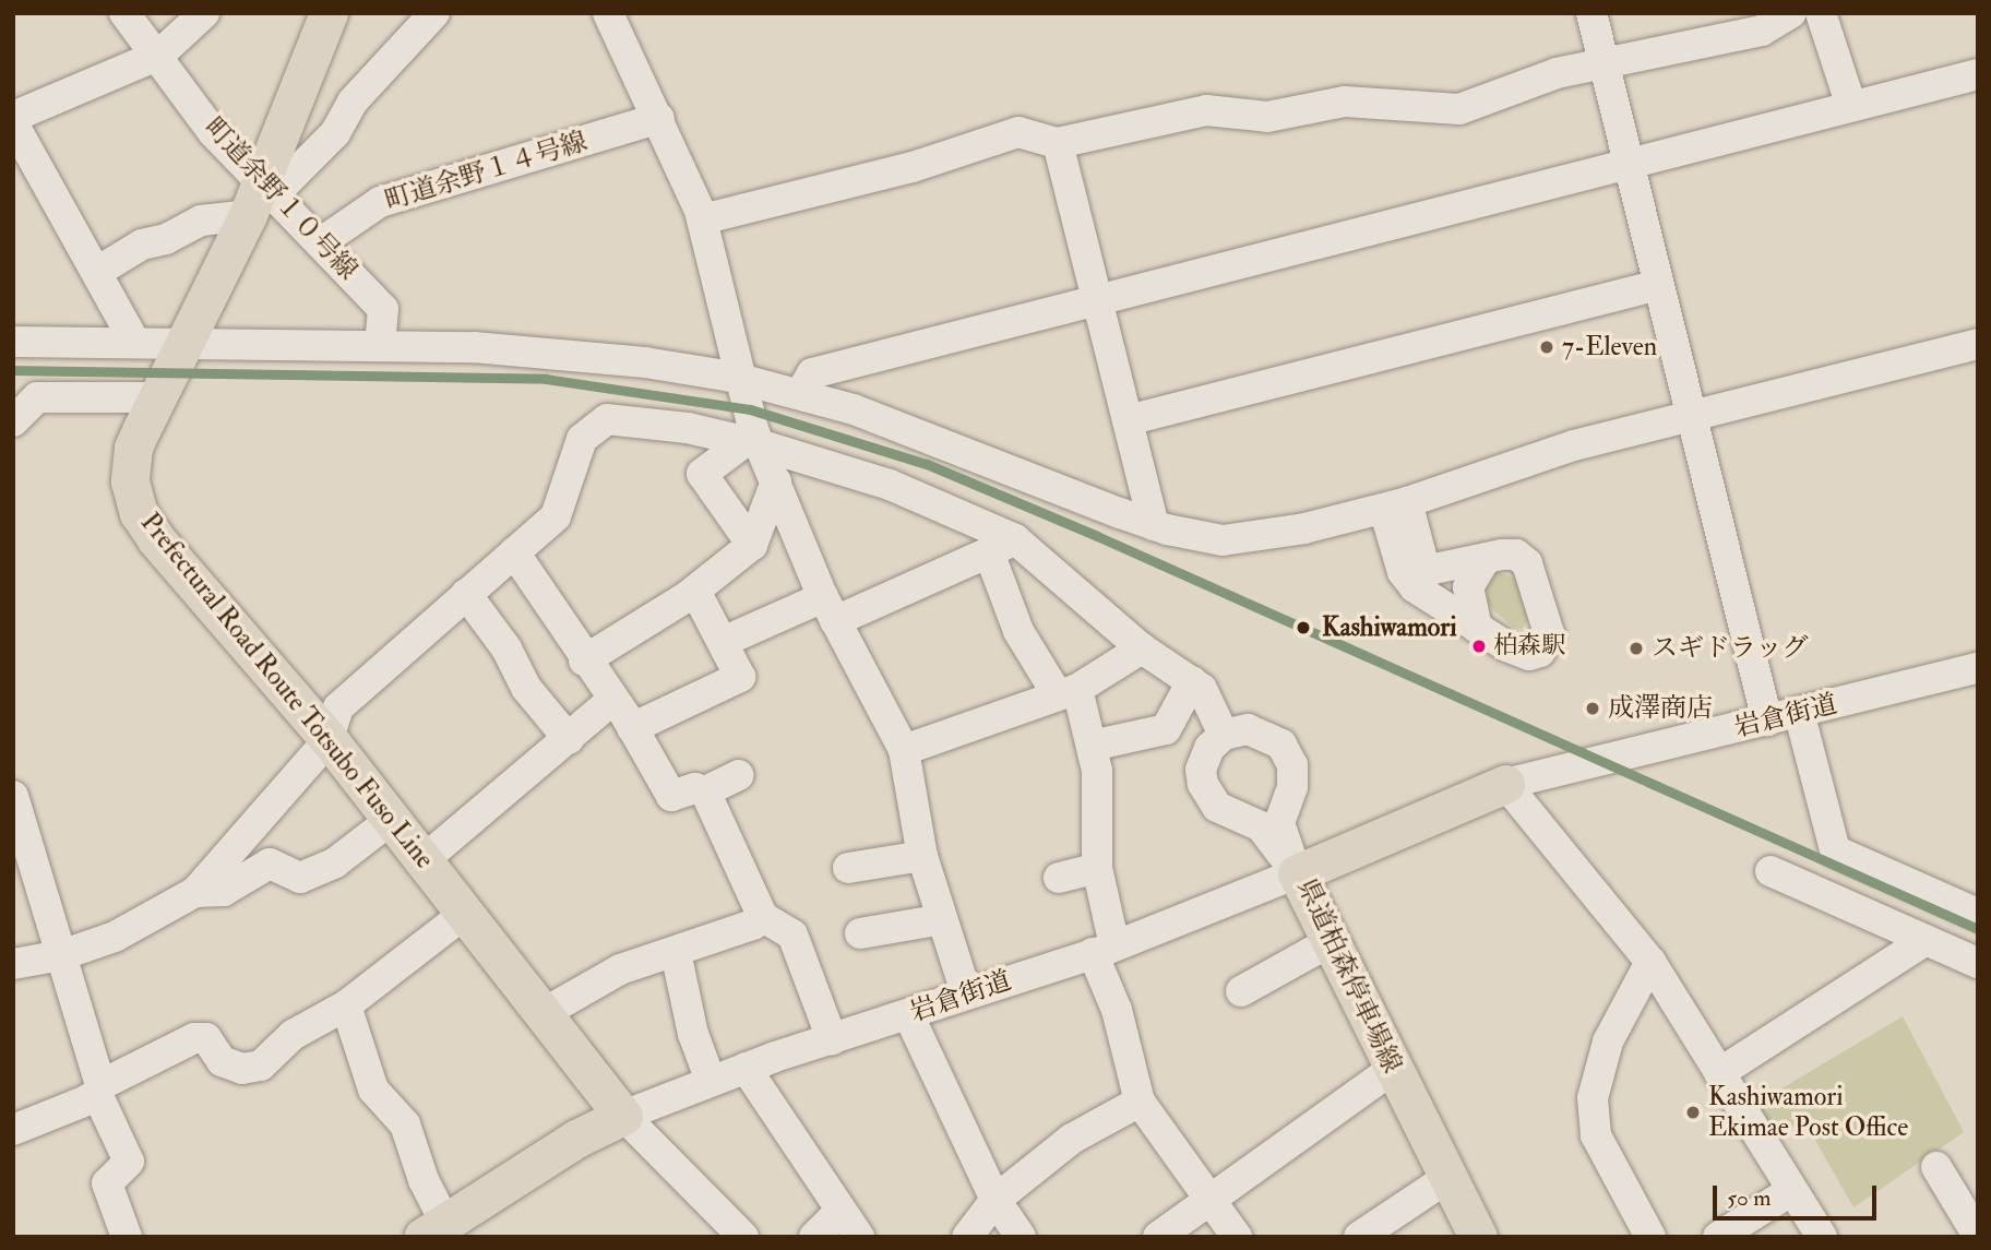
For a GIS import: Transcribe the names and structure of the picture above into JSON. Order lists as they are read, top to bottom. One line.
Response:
{"streets":{"main road":["Prefectural Road Route Totsubo Fuso Line","県道柏森停車場線"],"street":["町道余野１４号線","町道余野１０号線","岩倉街道"]},"crossings":[["町道余野１４号線","町道余野１０号線"],["町道余野１０号線","Prefectural Road Route Totsubo Fuso Line"],["Prefectural Road Route Totsubo Fuso Line","岩倉街道"],["岩倉街道","県道柏森停車場線"]],"places":["7-Eleven","Kashiwamori","柏森駅","スギドラッグ","成澤商店","Kashiwamori Ekimae Post Office"],"scale_bar":"50 m"}
